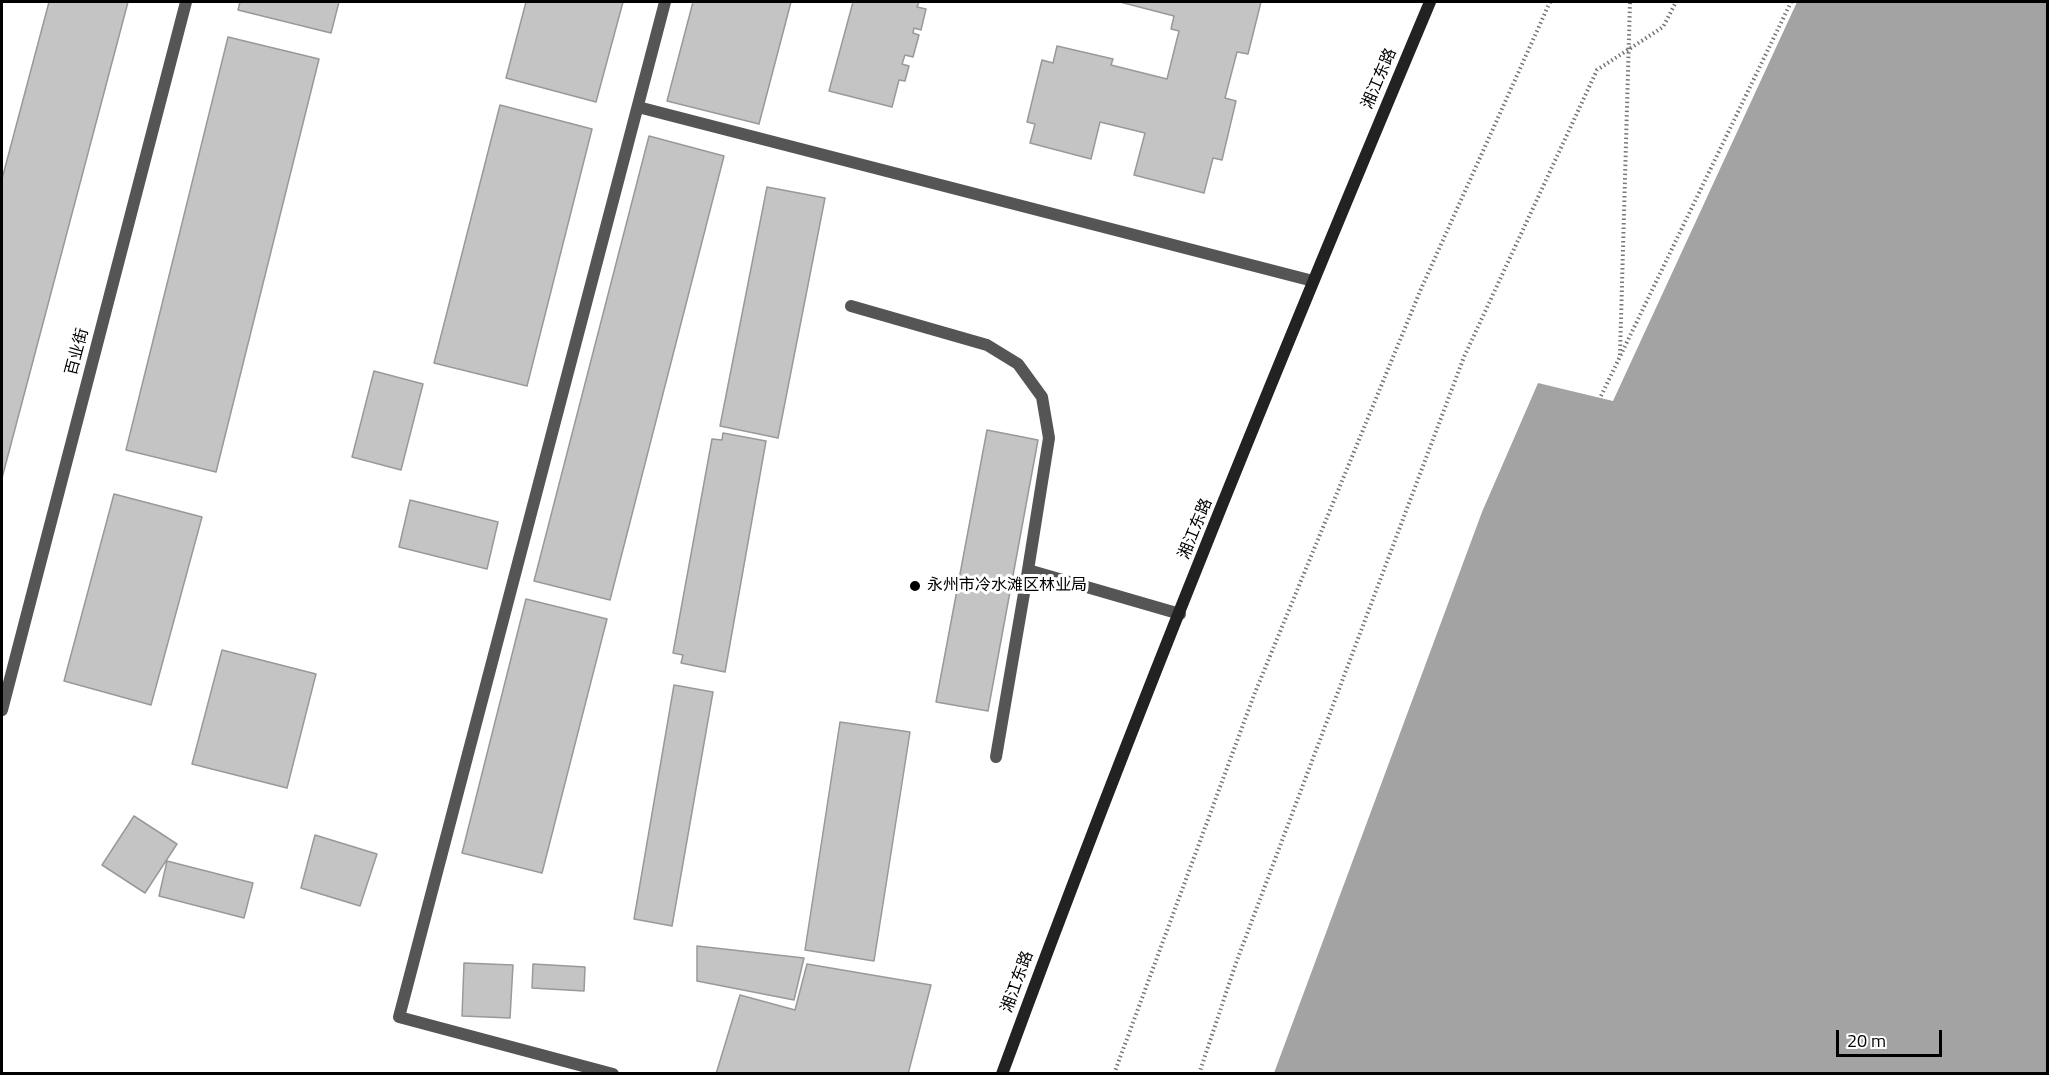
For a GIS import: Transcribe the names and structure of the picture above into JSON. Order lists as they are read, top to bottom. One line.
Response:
{"streets":{"main road":["湘江东路"],"street":["百业街"]},"places":["永州市冷水滩区林业局"],"scale_bar":"20 m"}
